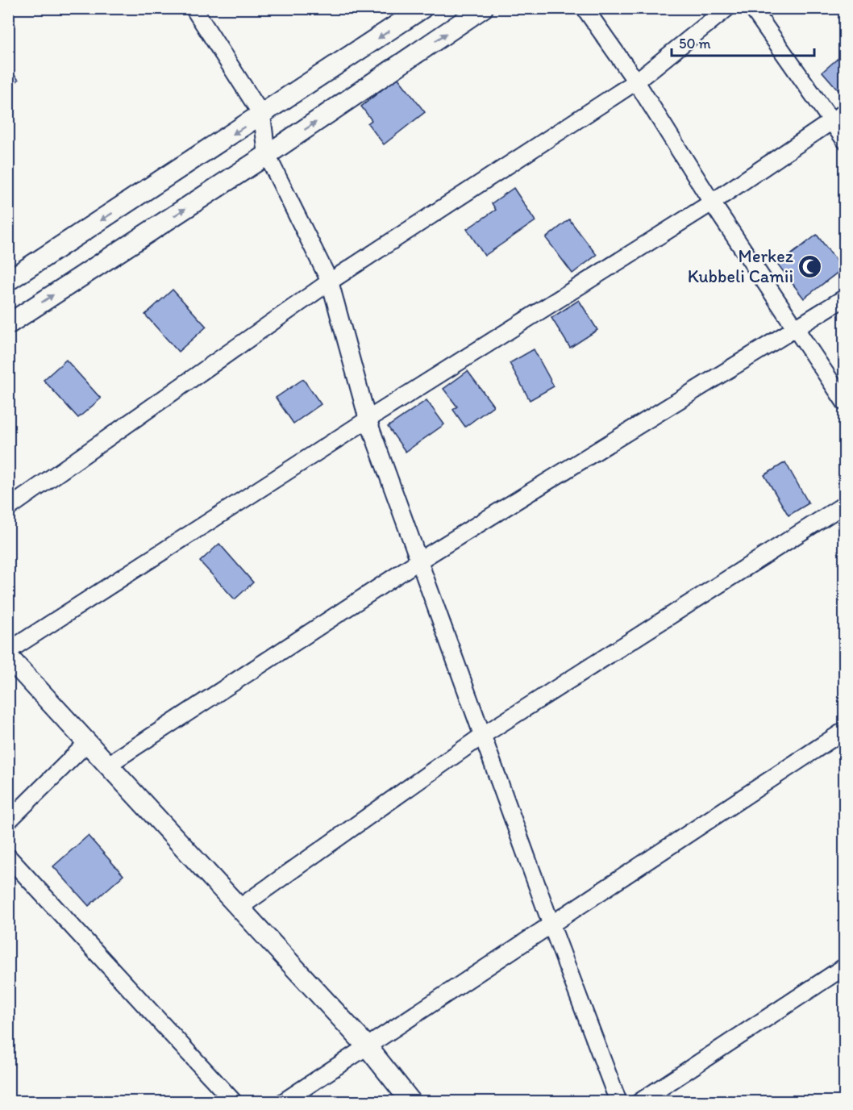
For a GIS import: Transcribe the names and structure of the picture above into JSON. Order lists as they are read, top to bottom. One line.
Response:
{"places":{"mosque":["Merkez Kubbeli Camii"]},"scale_bar":"50 m"}
